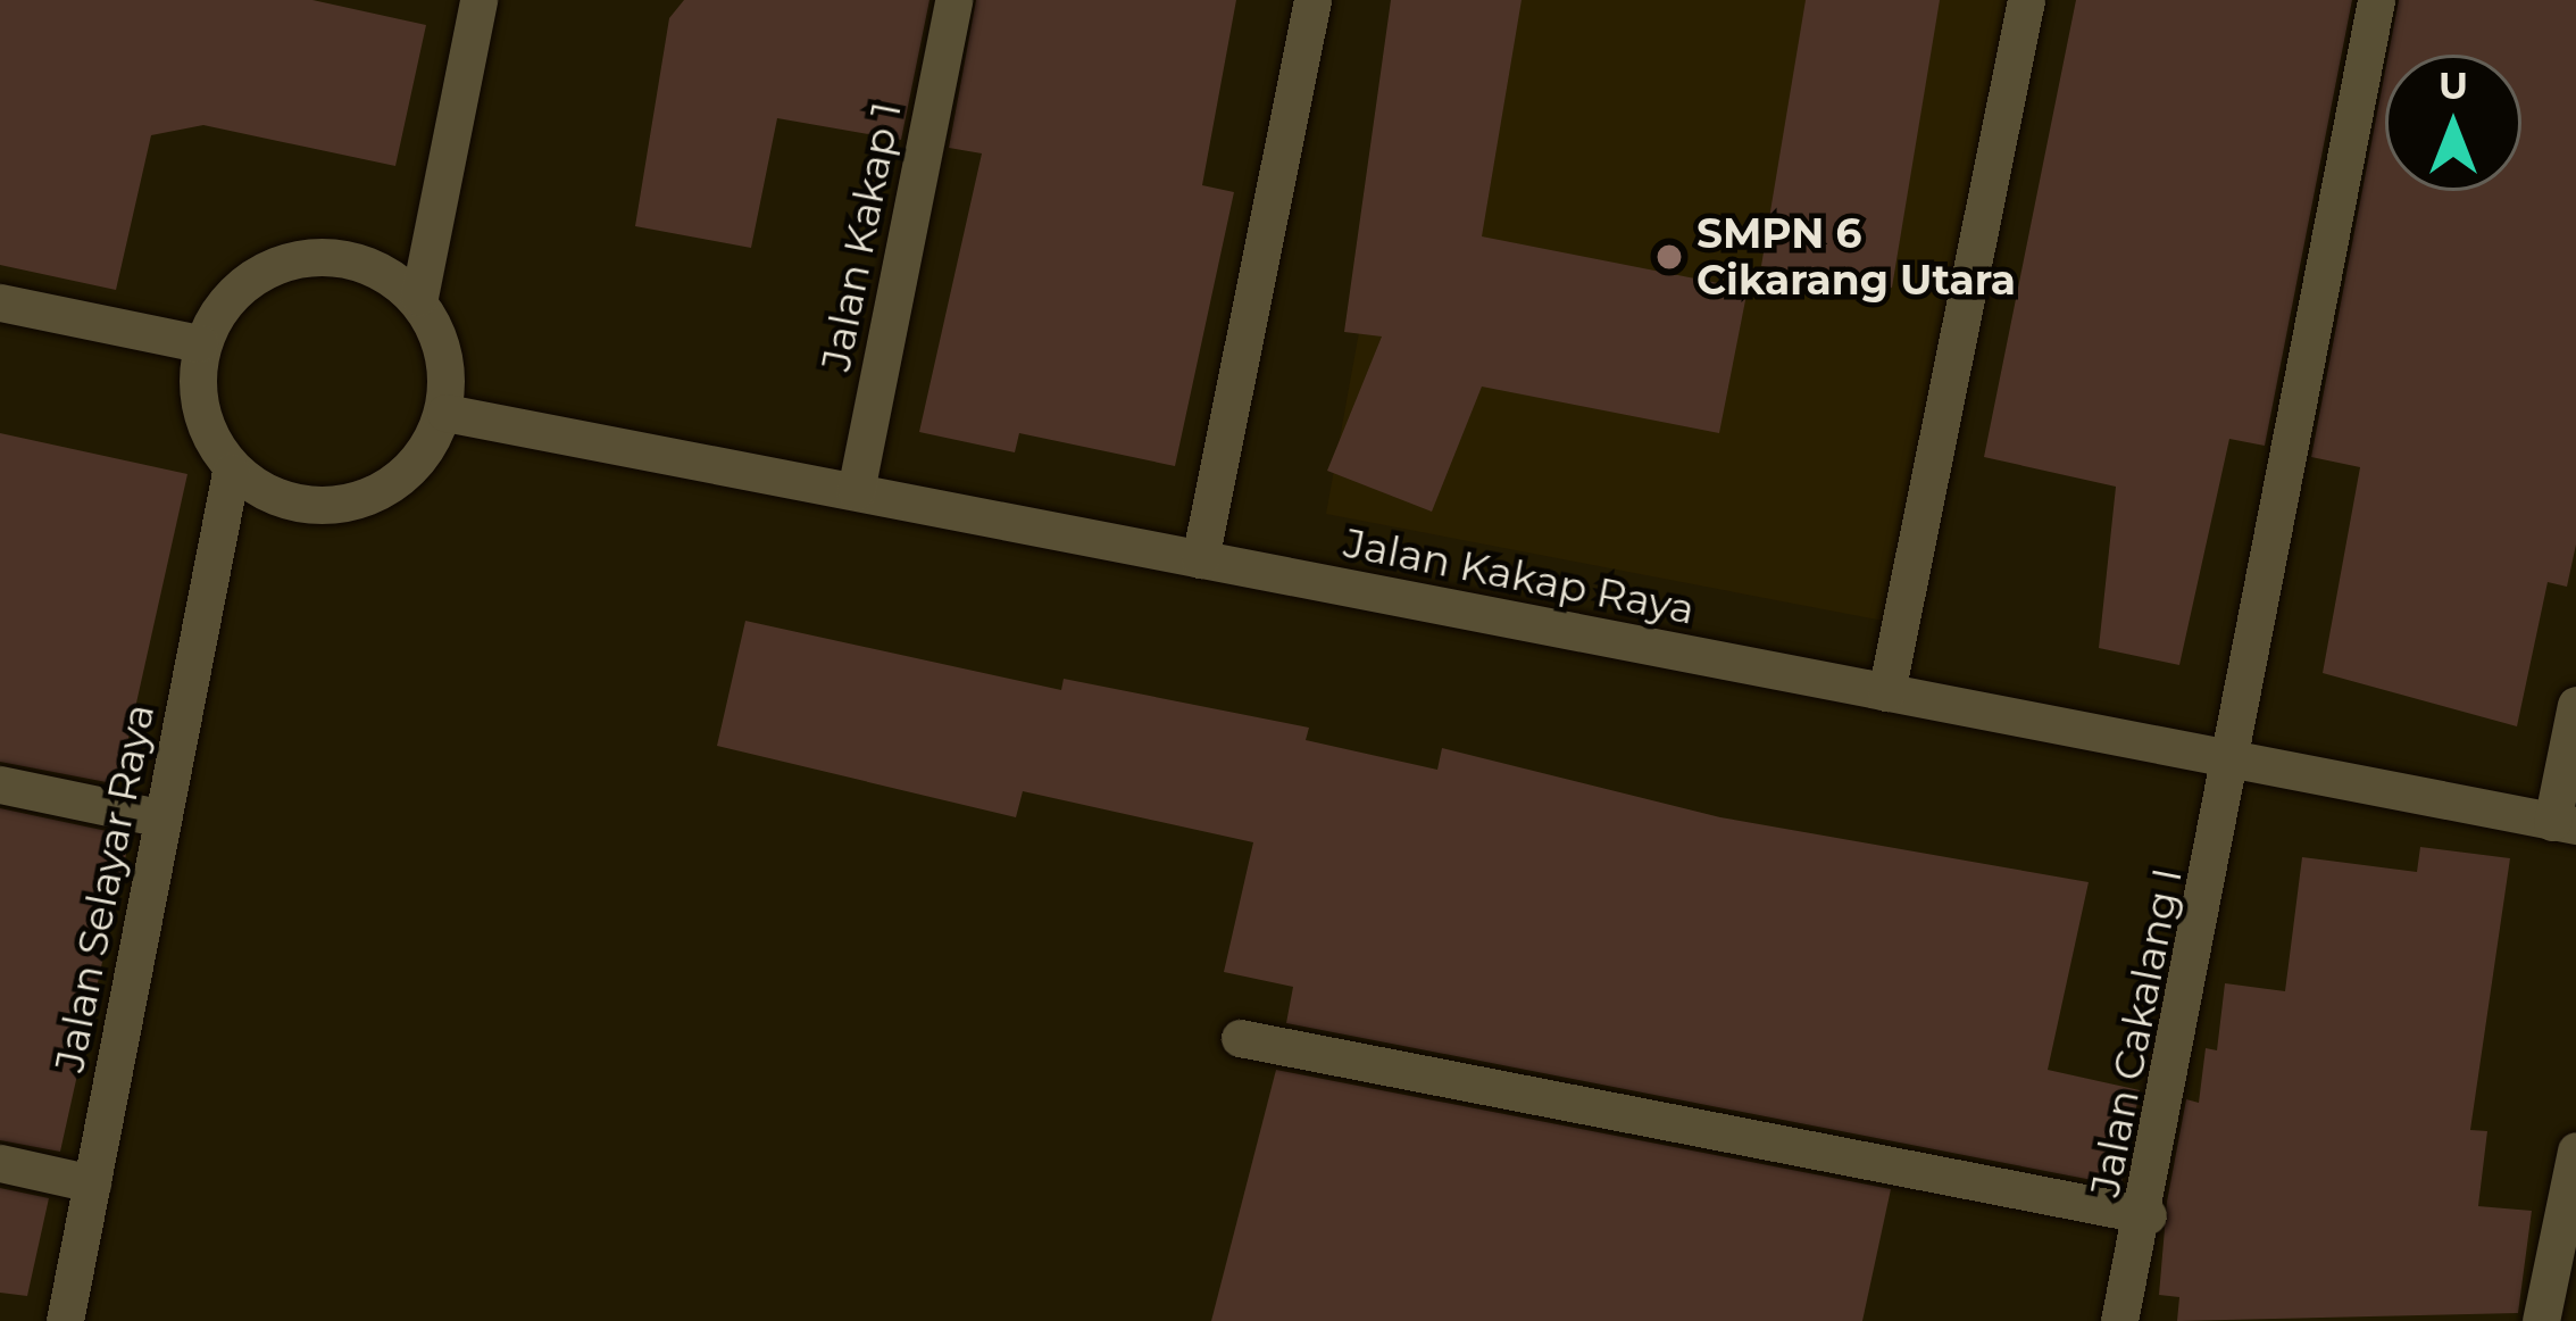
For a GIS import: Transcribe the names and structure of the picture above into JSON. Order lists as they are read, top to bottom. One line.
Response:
{"streets":{"street":["Jalan Kakap 1","Jalan Kakap Raya","Jalan Selayar Raya","Jalan Cakalang I"]},"crossings":[["Jalan Kakap 1","Jalan Kakap Raya"],["Jalan Kakap Raya","Jalan Selayar Raya"],["Jalan Kakap Raya","Jalan Cakalang I"]],"places":["SMPN 6 Cikarang Utara"],"north":"top"}
